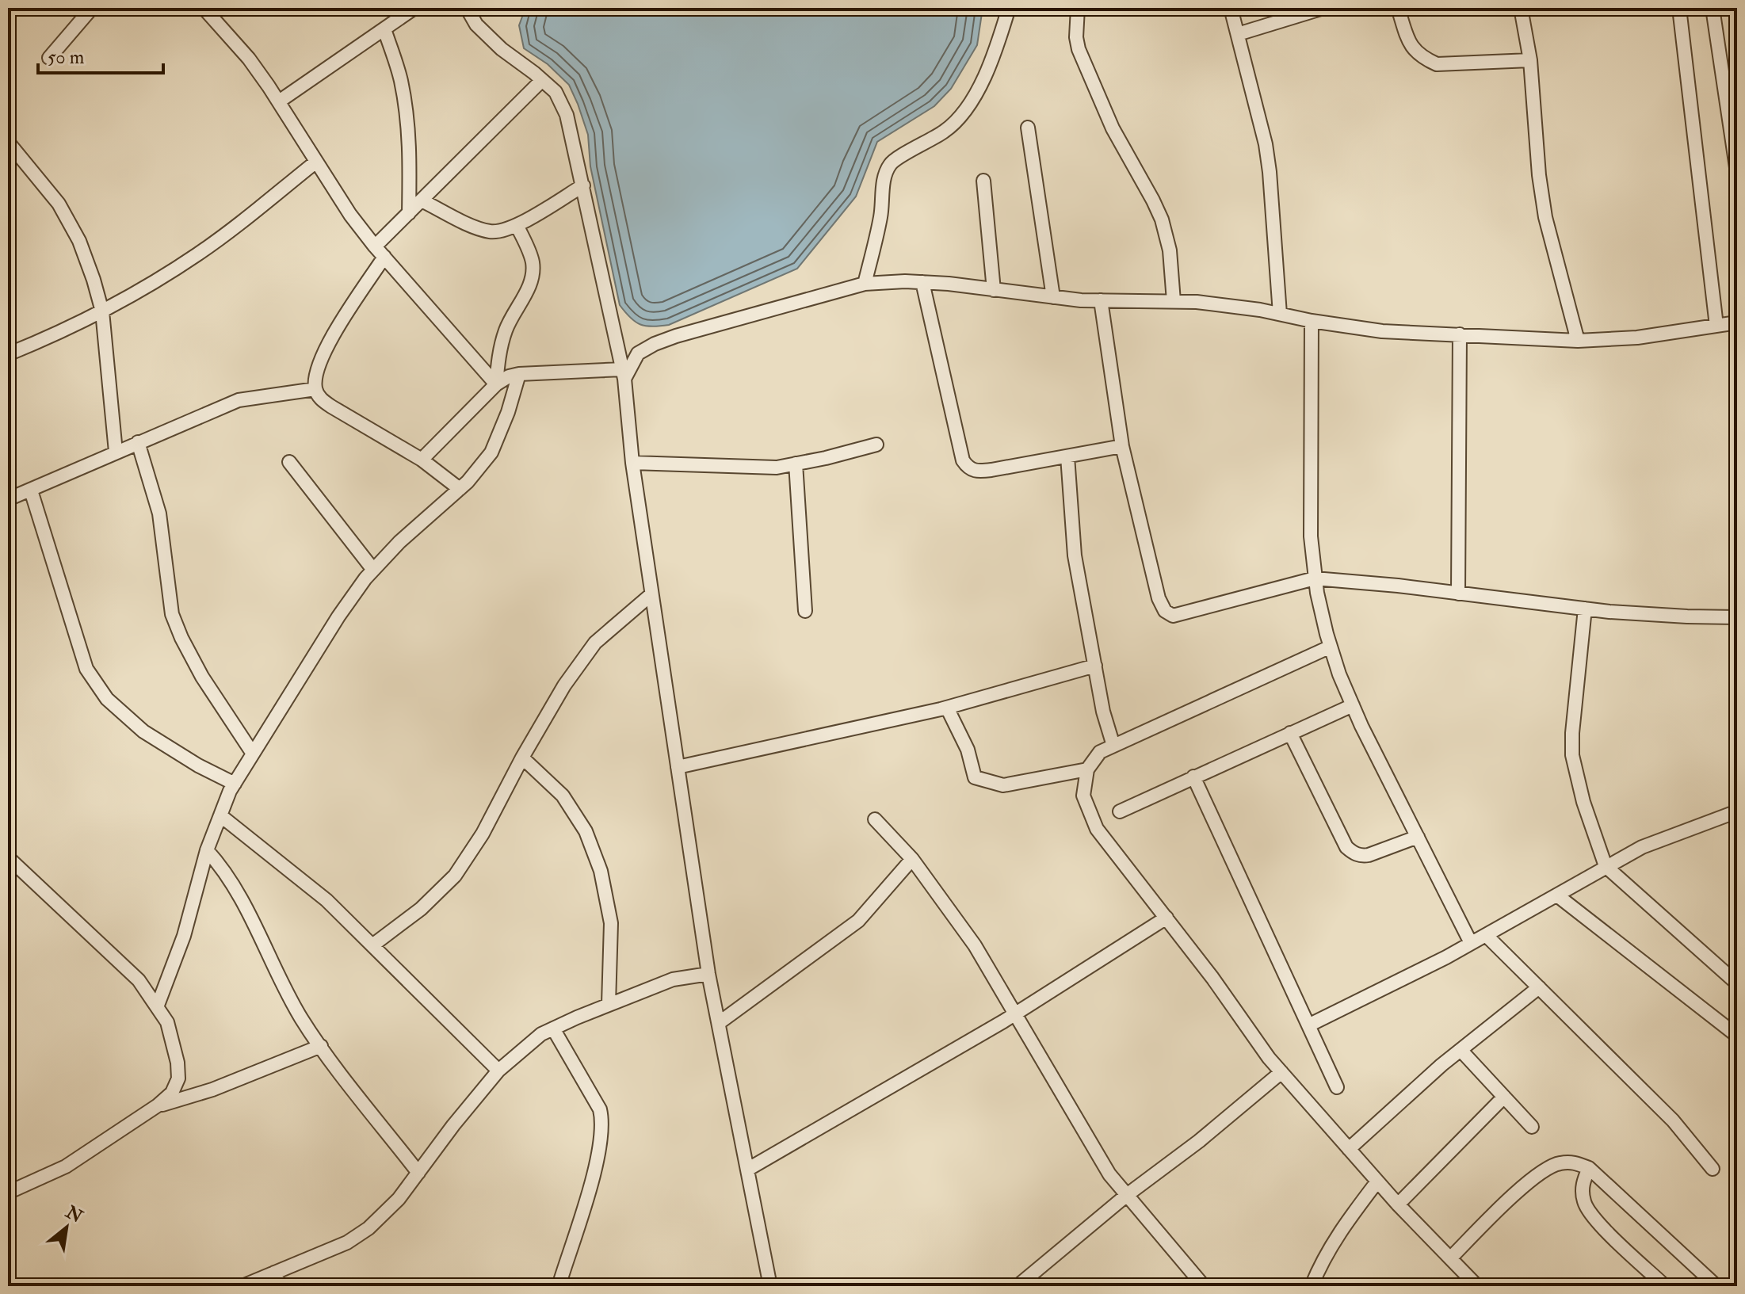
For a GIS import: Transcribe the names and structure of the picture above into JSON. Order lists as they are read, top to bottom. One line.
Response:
{"scale_bar":"50 m","north":"top right"}
